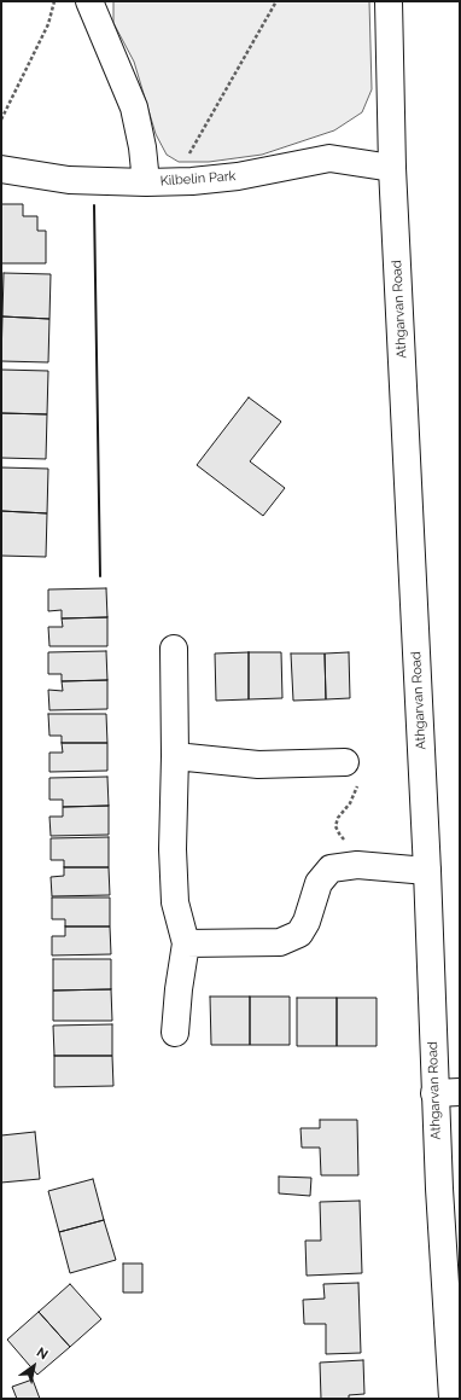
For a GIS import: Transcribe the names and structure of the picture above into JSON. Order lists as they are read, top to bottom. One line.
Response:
{"streets":{"street":["Kilbelin Park","Athgarvan Road"]},"crossings":[["Kilbelin Park","Athgarvan Road"]],"north":"top right"}
